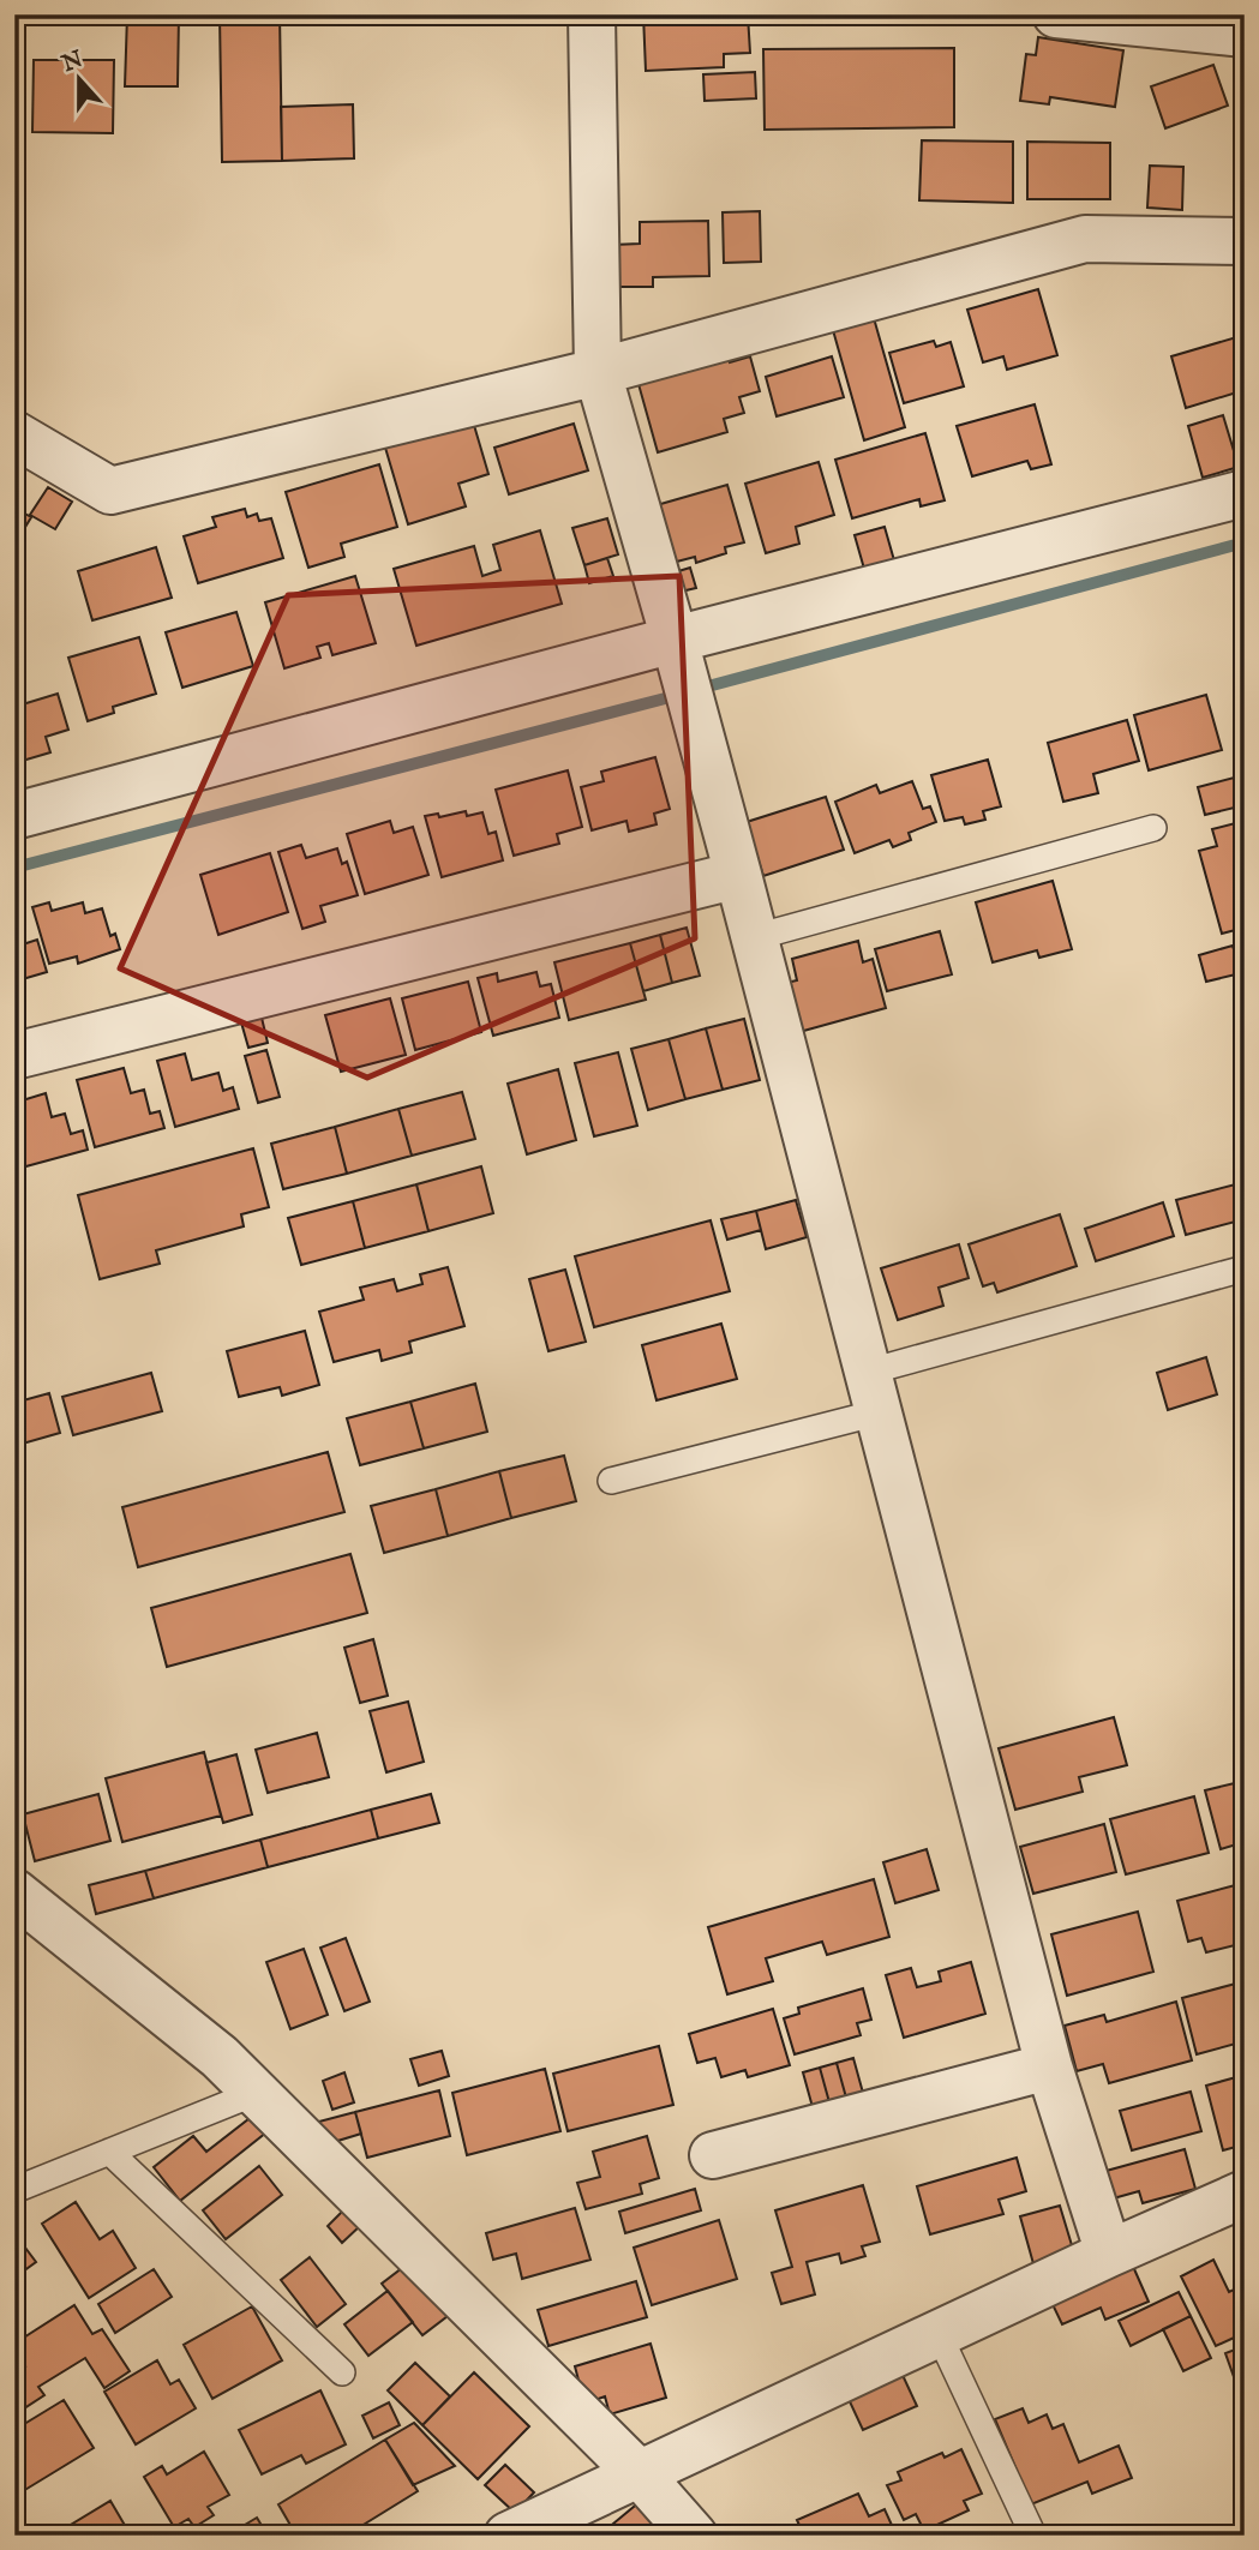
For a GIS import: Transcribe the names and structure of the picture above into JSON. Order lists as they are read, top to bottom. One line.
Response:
{"north":"top"}
